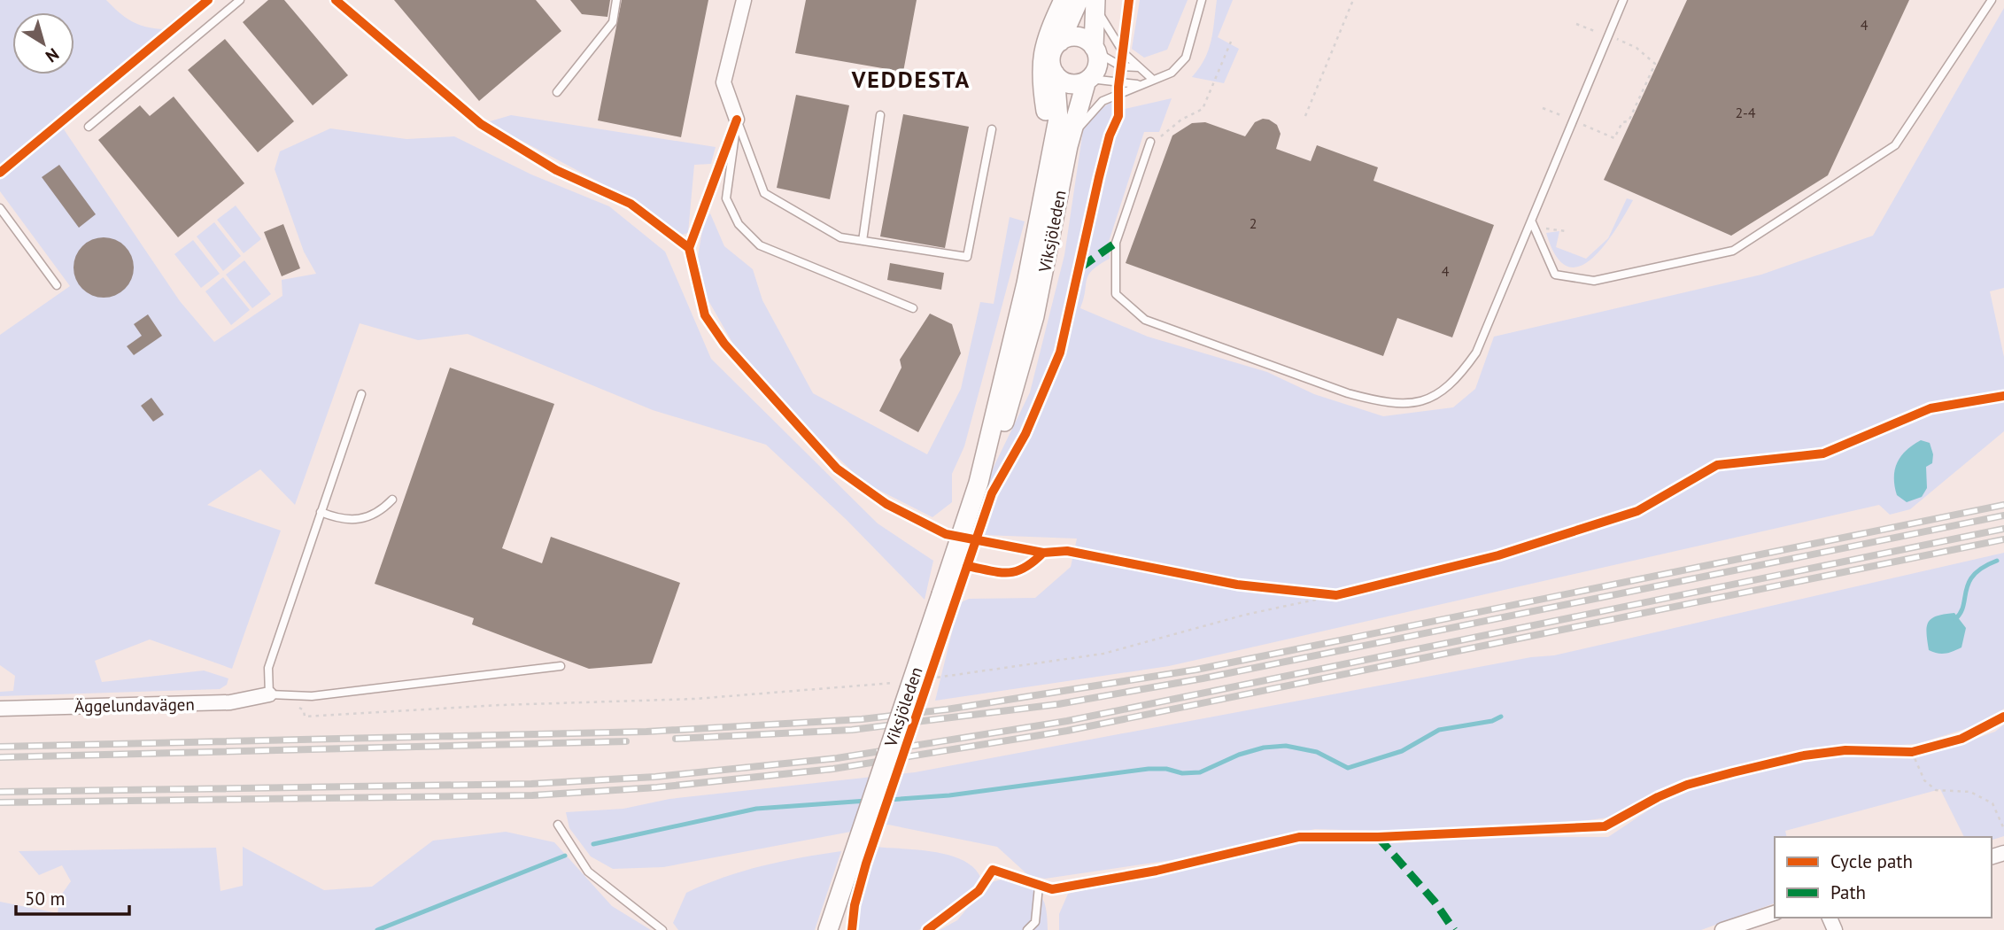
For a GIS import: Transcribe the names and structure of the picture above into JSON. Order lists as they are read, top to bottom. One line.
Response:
{"streets":{"main road":["Viksjöleden"],"street":["Äggelundavägen"]},"districts":["VEDDESTA"],"house_numbers":["4","2-4","2","4"],"legend":["Cycle path","Path"],"scale_bar":"50 m","north":"bottom right"}
